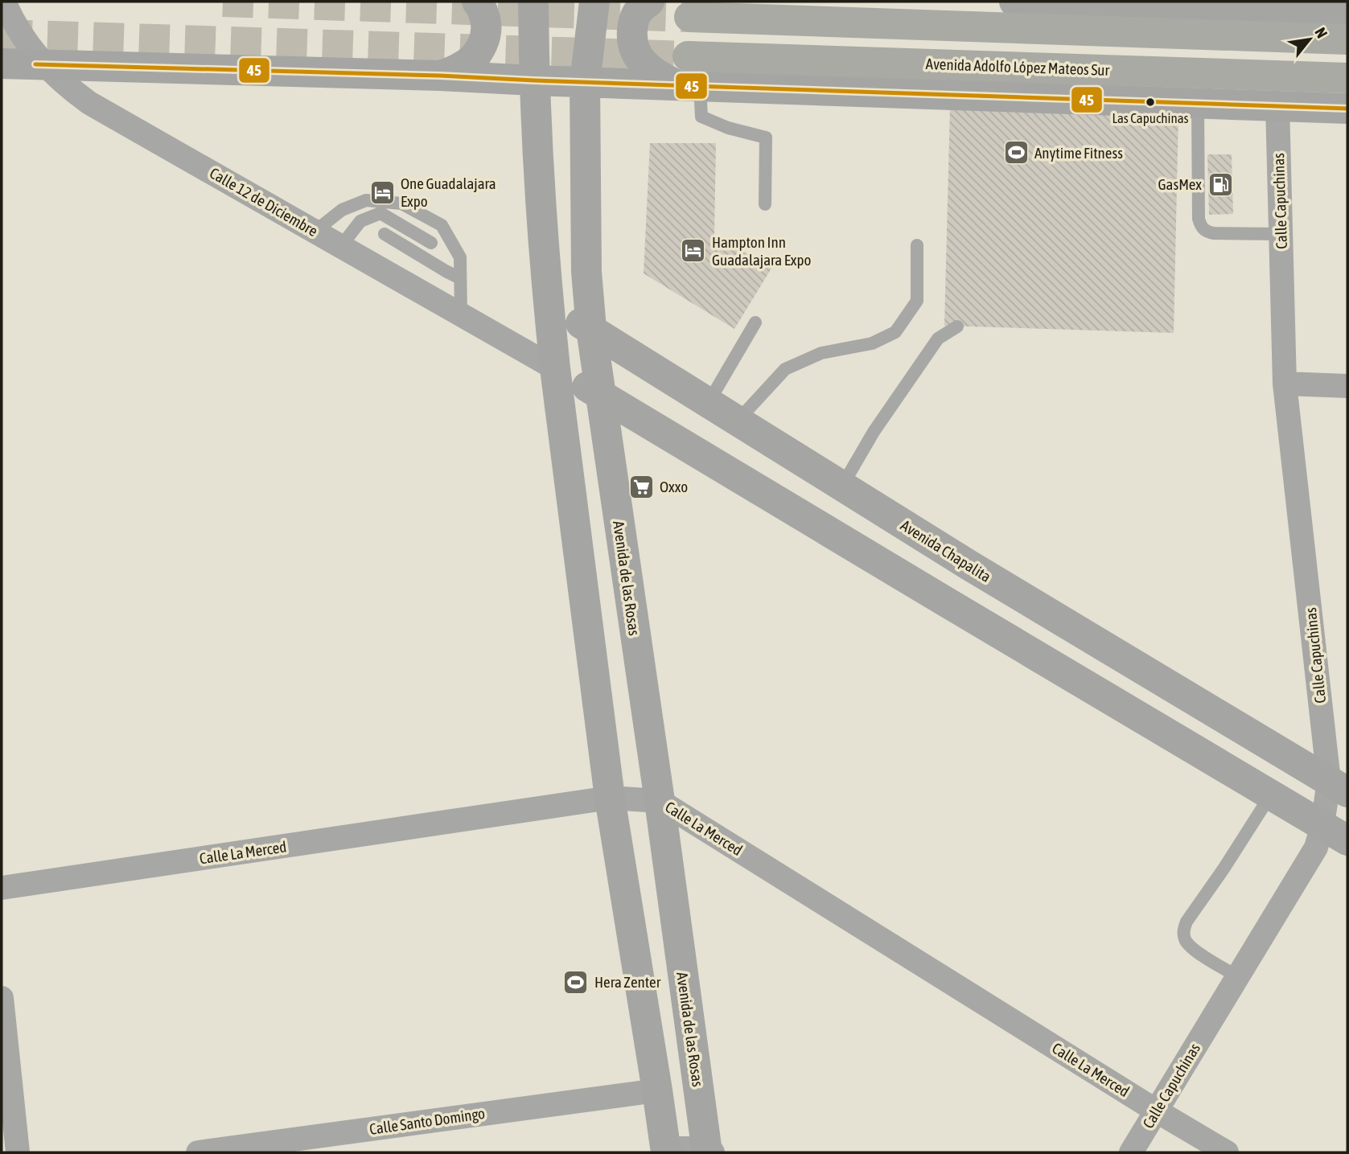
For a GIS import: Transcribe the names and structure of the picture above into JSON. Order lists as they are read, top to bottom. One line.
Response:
{"streets":{"main road":["Avenida Adolfo López Mateos Sur"],"street":["Calle Capuchinas","Calle 12 de Diciembre","Avenida Chapalita","Avenida de las Rosas","Calle La Merced","Calle Santo Domingo"]},"crossings":[["Calle Capuchinas","Avenida Chapalita"],["Calle Capuchinas","Calle La Merced"],["Avenida Chapalita","Avenida de las Rosas"],["Avenida de las Rosas","Calle La Merced"]],"places":{"other":["Las Capuchinas"],"sports":["Anytime Fitness","Hera Zenter"],"fuel station":["GasMex"],"hotel":["One Guadalajara Expo","Hampton Inn Guadalajara Expo"],"supermarket":["Oxxo"]},"lines":["transit line 45"],"north":"top right"}
